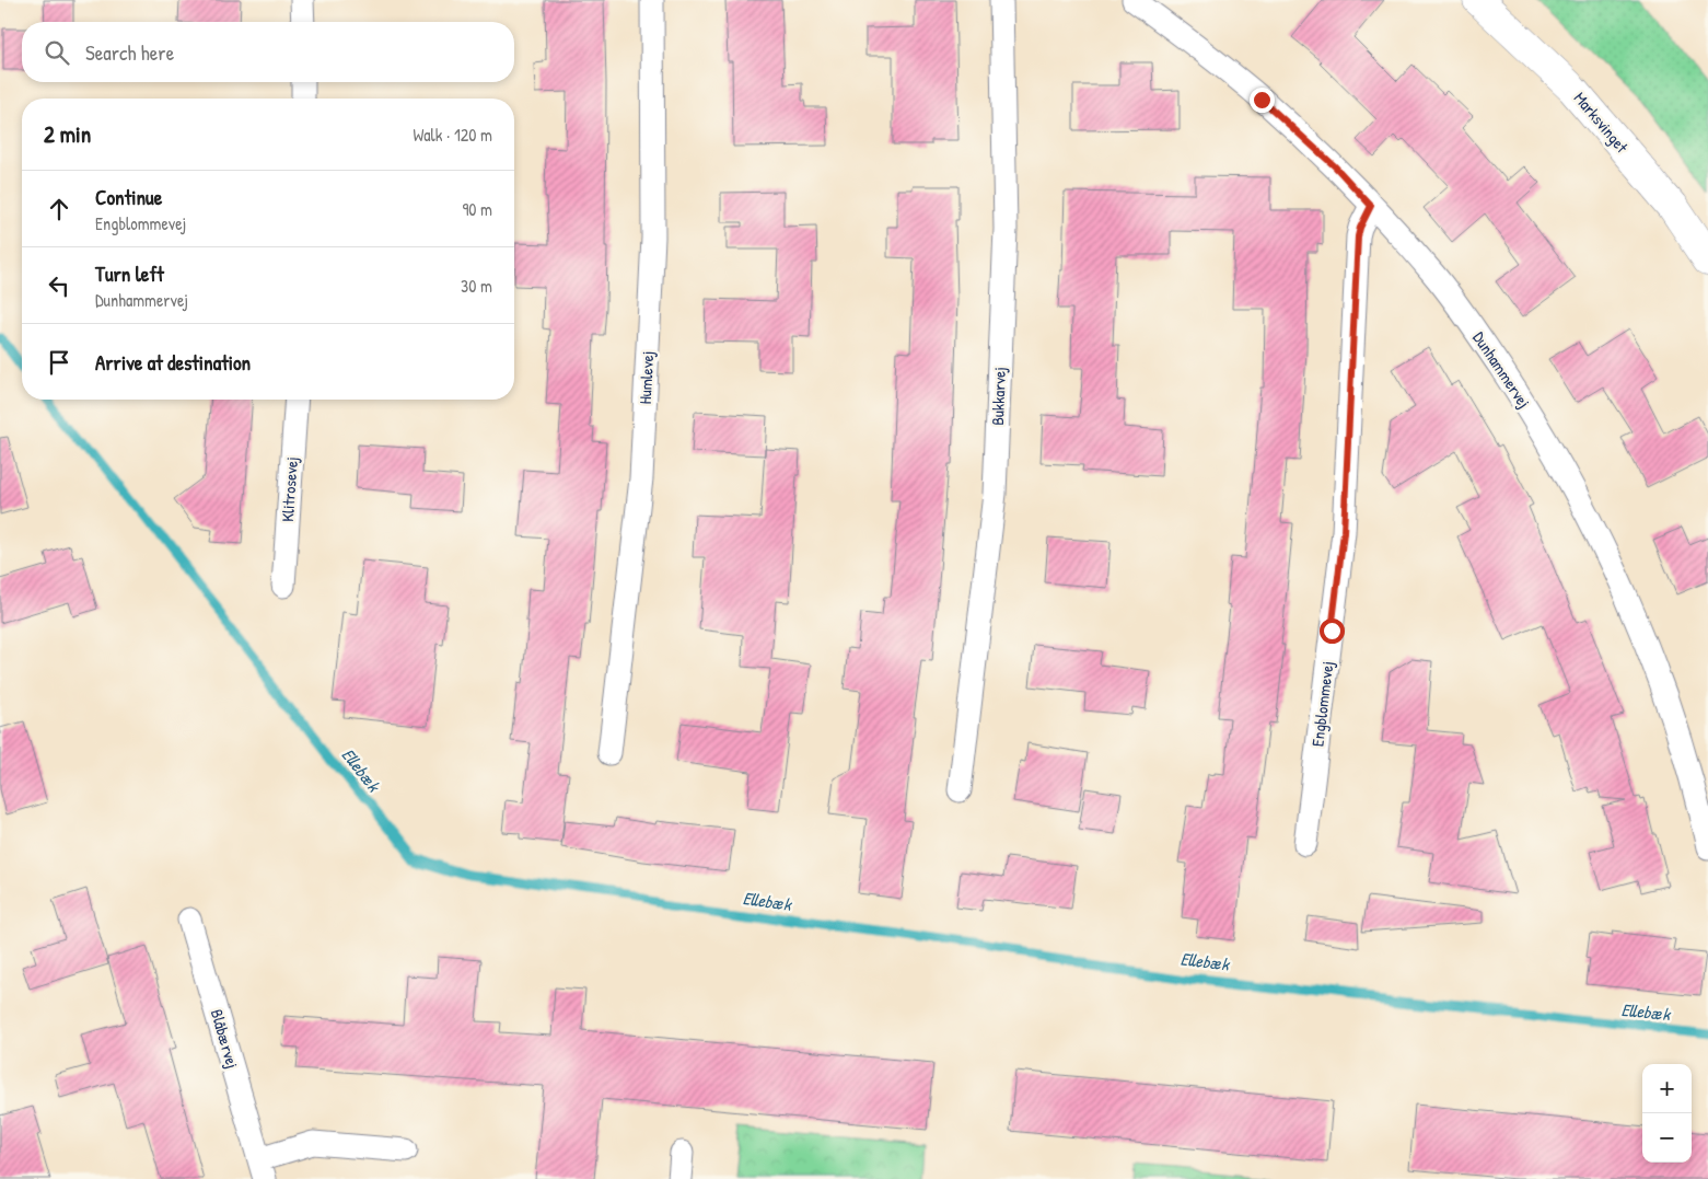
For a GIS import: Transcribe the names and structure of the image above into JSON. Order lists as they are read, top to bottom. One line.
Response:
{"streets":{"street":["Marksvinget","Dunhammervej","Humlevej","Bukkarvej","Klitrosevej","Engblommevej","Blåbærvej"]},"crossings":[["Dunhammervej","Engblommevej"]],"water":["Ellebæk"],"page":{"search":"Search here","heading":["2 min","Walk · 120 m"],"list":[["Continue","Engblommevej","90 m"],["Turn left","Dunhammervej","30 m"],"Arrive at destination"],"map_buttons":["+","−"]}}
